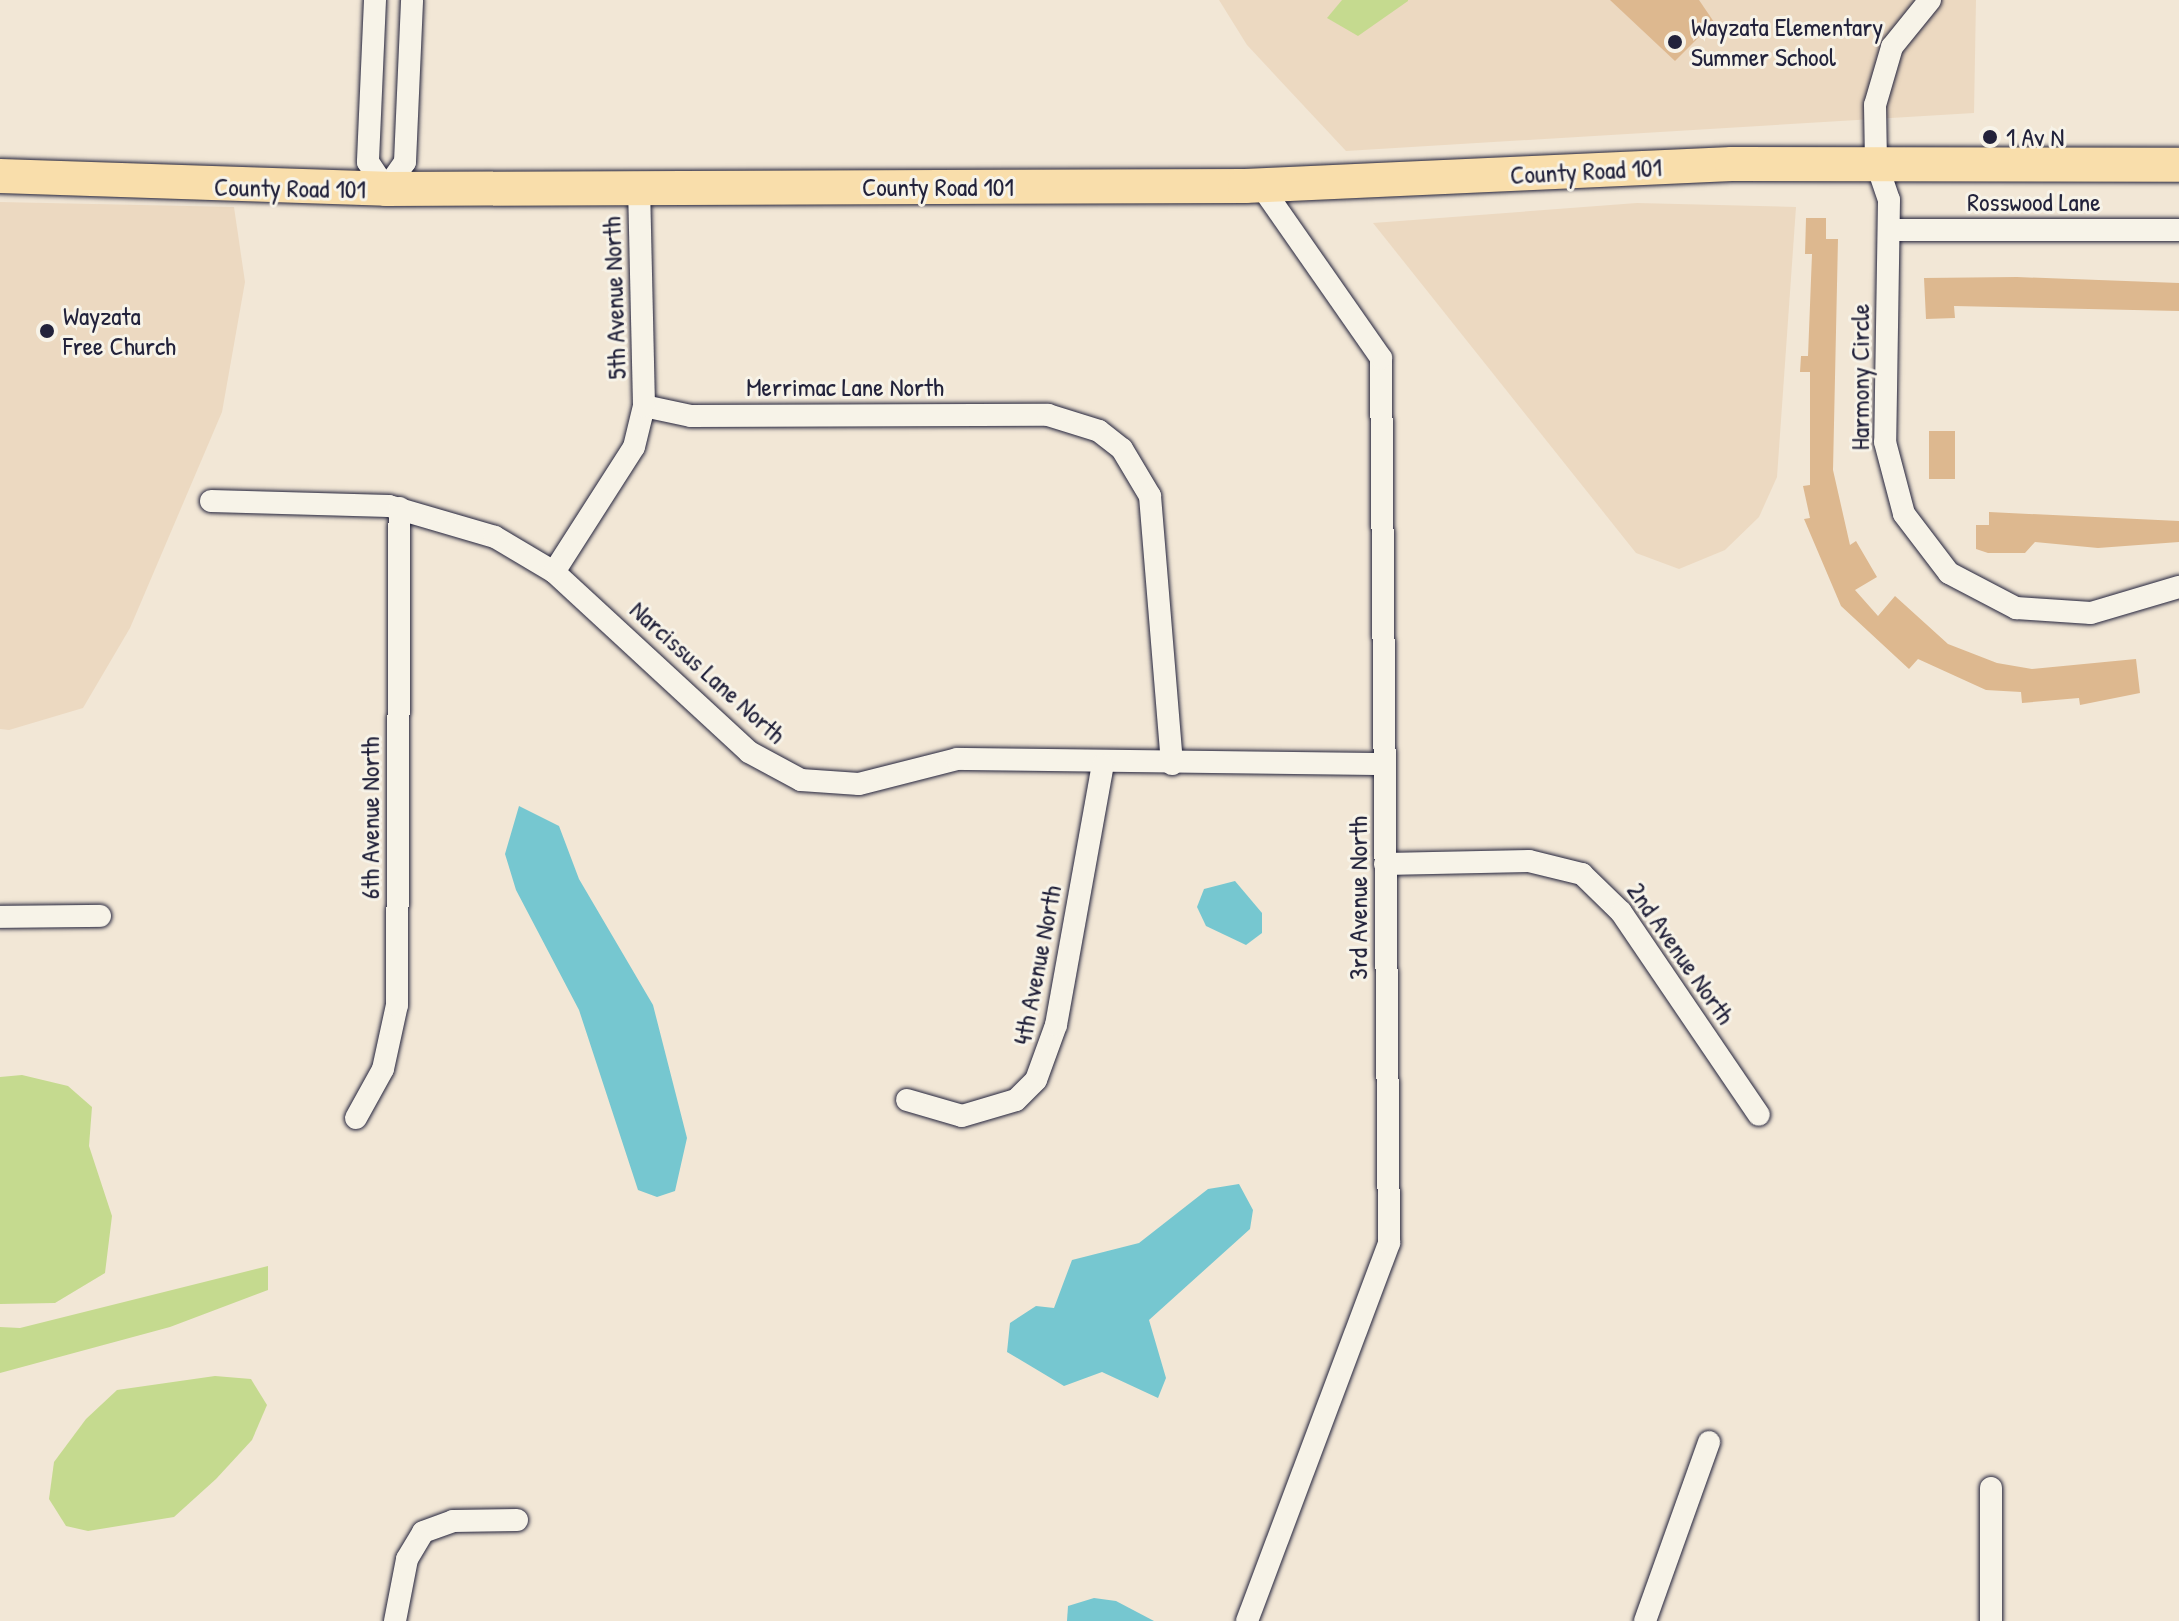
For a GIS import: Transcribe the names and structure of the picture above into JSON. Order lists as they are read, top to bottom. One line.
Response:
{"streets":{"main road":["County Road 101"],"street":["Rosswood Lane","5th Avenue North","Harmony Circle","Merrimac Lane North","Narcissus Lane North","6th Avenue North","3rd Avenue North","2nd Avenue North","4th Avenue North"]},"crossings":[["County Road 101","5th Avenue North"],["County Road 101","Harmony Circle"],["County Road 101","3rd Avenue North"],["Rosswood Lane","Harmony Circle"],["5th Avenue North","Merrimac Lane North"],["5th Avenue North","Narcissus Lane North"],["Merrimac Lane North","Narcissus Lane North"],["Narcissus Lane North","6th Avenue North"],["Narcissus Lane North","3rd Avenue North"],["Narcissus Lane North","4th Avenue North"],["3rd Avenue North","2nd Avenue North"]],"places":["Wayzata Elementary Summer School","1 Av N","Wayzata Free Church"]}
